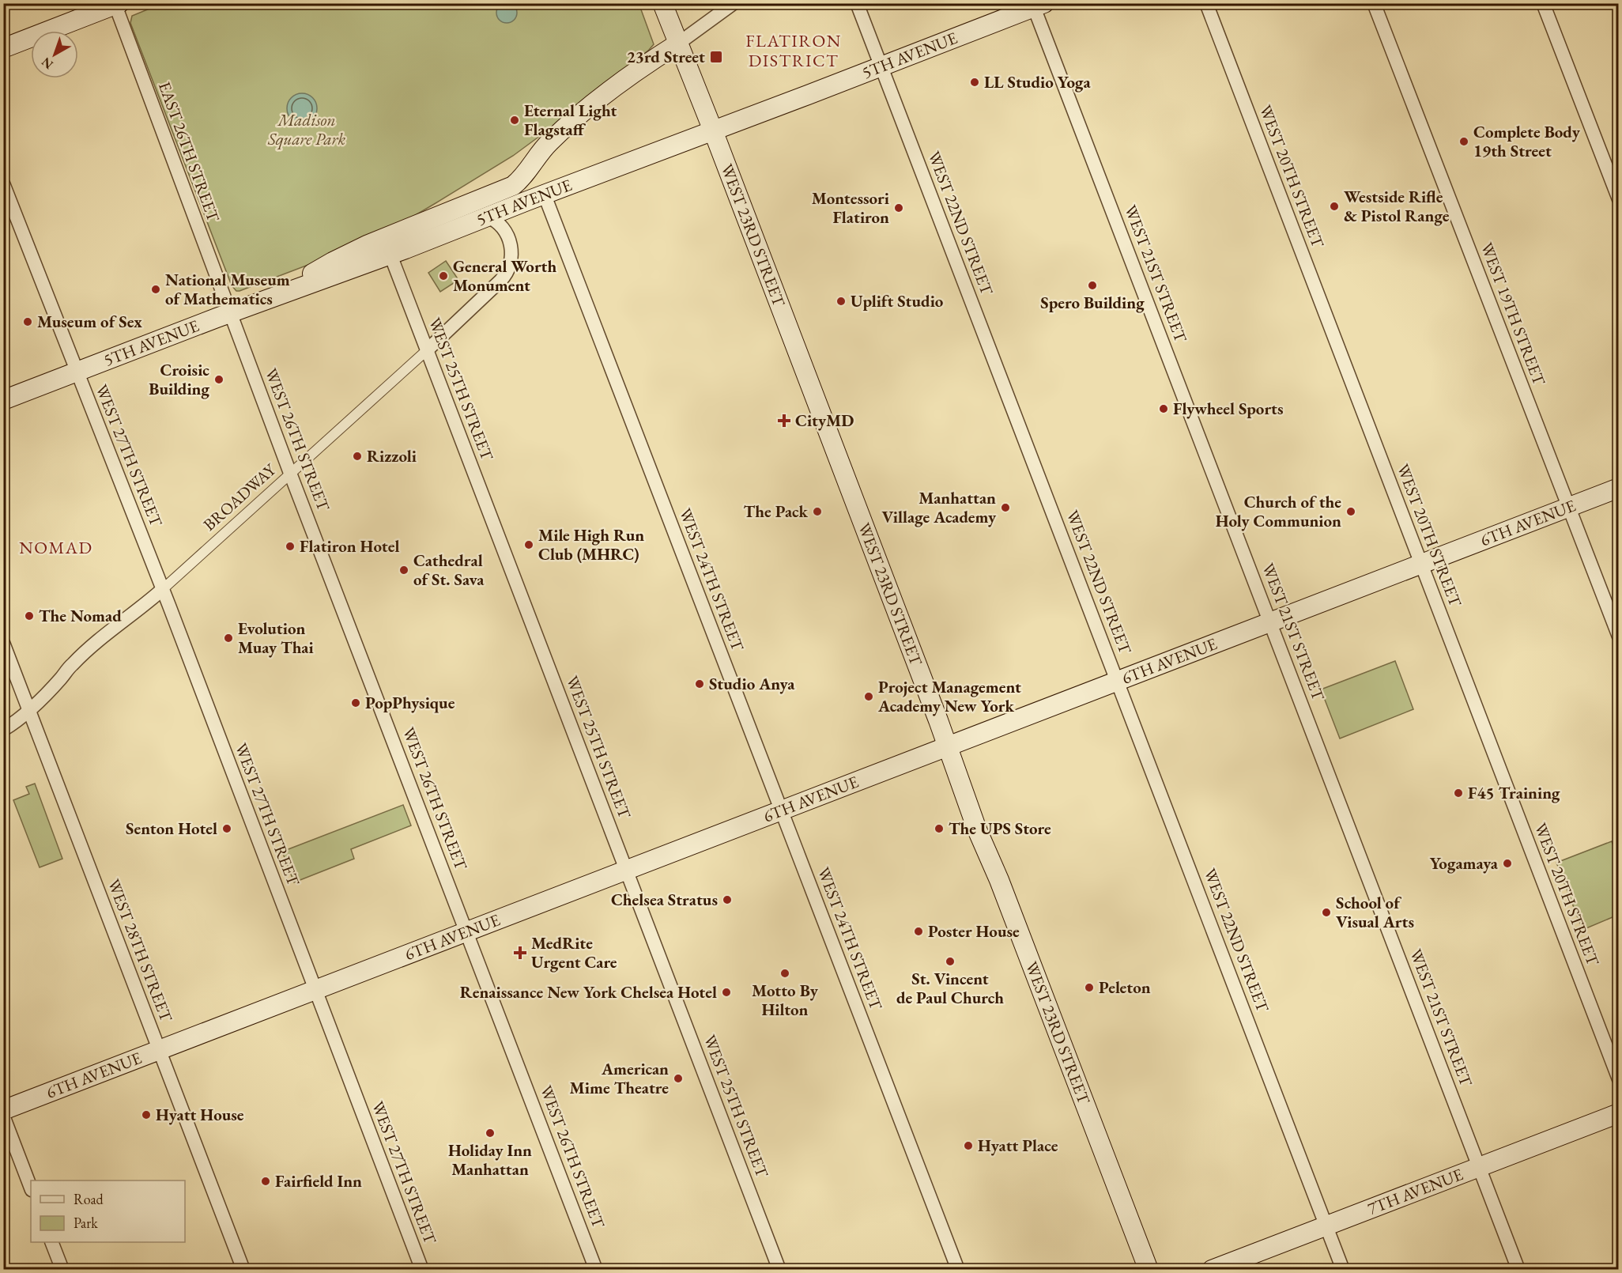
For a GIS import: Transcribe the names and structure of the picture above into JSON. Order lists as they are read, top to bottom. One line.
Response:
{"streets":{"main road":["5TH AVENUE","WEST 23RD STREET","6TH AVENUE","7TH AVENUE"],"street":["EAST 26TH STREET","WEST 20TH STREET","WEST 22ND STREET","WEST 21ST STREET","WEST 19TH STREET","WEST 25TH STREET","WEST 26TH STREET","WEST 27TH STREET","BROADWAY","WEST 24TH STREET","WEST 28TH STREET"]},"crossings":[["5TH AVENUE","EAST 26TH STREET"],["5TH AVENUE","WEST 22ND STREET"],["5TH AVENUE","WEST 23RD STREET"],["5TH AVENUE","WEST 21ST STREET"],["5TH AVENUE","WEST 25TH STREET"],["5TH AVENUE","WEST 26TH STREET"],["5TH AVENUE","WEST 27TH STREET"],["5TH AVENUE","BROADWAY"],["5TH AVENUE","WEST 24TH STREET"],["EAST 26TH STREET","WEST 26TH STREET"],["WEST 20TH STREET","6TH AVENUE"],["WEST 22ND STREET","6TH AVENUE"],["WEST 22ND STREET","7TH AVENUE"],["WEST 23RD STREET","6TH AVENUE"],["WEST 21ST STREET","6TH AVENUE"],["WEST 21ST STREET","7TH AVENUE"],["WEST 19TH STREET","6TH AVENUE"],["WEST 25TH STREET","BROADWAY"],["WEST 25TH STREET","6TH AVENUE"],["WEST 26TH STREET","BROADWAY"],["WEST 26TH STREET","6TH AVENUE"],["WEST 27TH STREET","BROADWAY"],["WEST 27TH STREET","6TH AVENUE"],["BROADWAY","WEST 28TH STREET"],["6TH AVENUE","WEST 24TH STREET"],["6TH AVENUE","WEST 28TH STREET"]],"districts":["FLATIRON DISTRICT","NOMAD"],"parks":["Madison Square Park"],"places":{"transit":["23rd Street"],"other":["LL Studio Yoga","Eternal Light Flagstaff","Complete Body 19th Street","Westside Rifle & Pistol Range","Montessori Flatiron","General Worth Monument","Spero Building","National Museum of Mathematics","Uplift Studio","Museum of Sex","Croisic Building","Flywheel Sports","Rizzoli","Manhattan Village Academy","The Pack","Church of the Holy Communion","Mile High Run Club (MHRC)","Flatiron Hotel","Cathedral of St. Sava","The Nomad","Evolution Muay Thai","Studio Anya","Project Management Academy New York","PopPhysique","F45 Training","Senton Hotel","The UPS Store","Yogamaya","Chelsea Stratus","School of Visual Arts","Poster House","St. Vincent de Paul Church","Motto By Hilton","Peleton","Renaissance New York Chelsea Hotel","American Mime Theatre","Hyatt House","Holiday Inn Manhattan","Hyatt Place","Fairfield Inn"],"health":["CityMD","MedRite Urgent Care"]},"legend":["Road","Park"],"north":"bottom left"}
